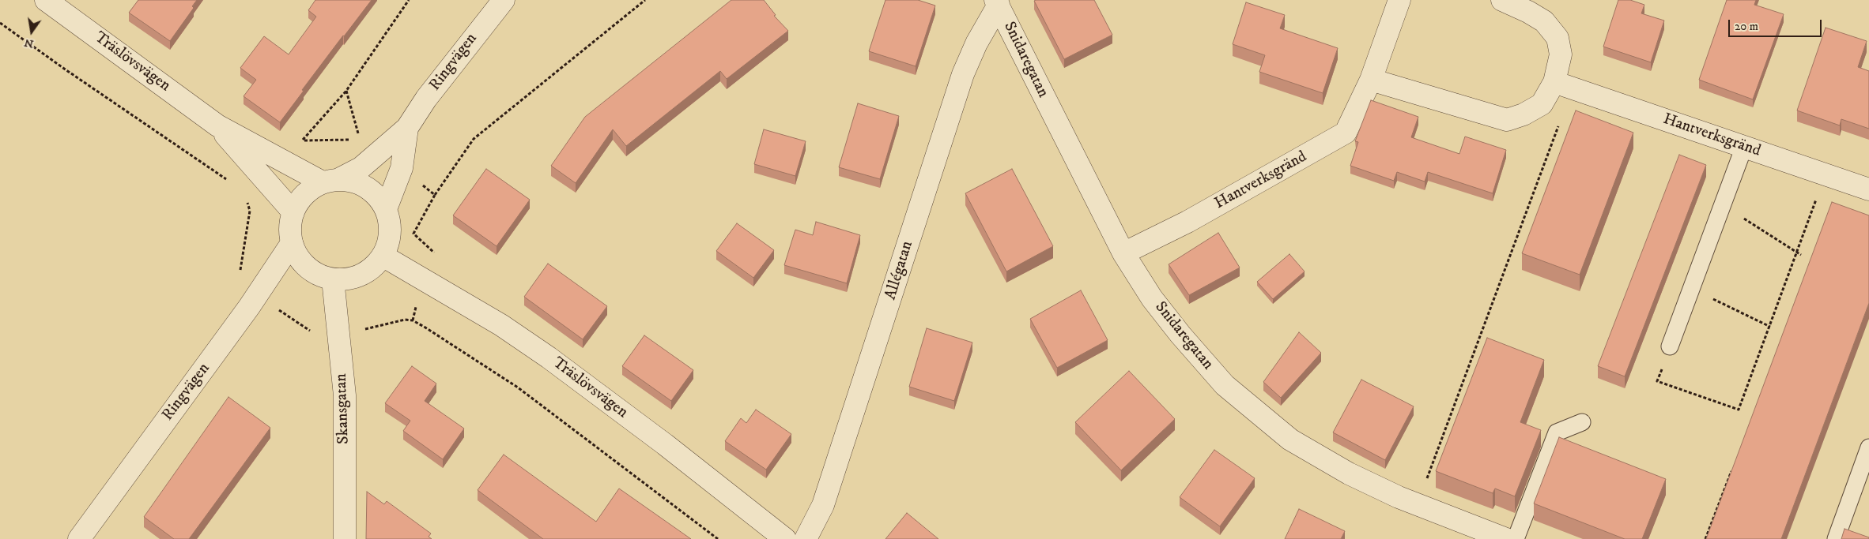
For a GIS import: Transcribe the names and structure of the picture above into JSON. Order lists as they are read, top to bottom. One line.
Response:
{"streets":{"street":["Snidaregatan","Träslövsvägen","Ringvägen","Hantverksgränd","Allégatan","Skansgatan"]},"crossings":[["Snidaregatan","Hantverksgränd"],["Snidaregatan","Allégatan"],["Träslövsvägen","Ringvägen"],["Träslövsvägen","Skansgatan"],["Ringvägen","Skansgatan"]],"scale_bar":"20 m","north":"bottom"}
